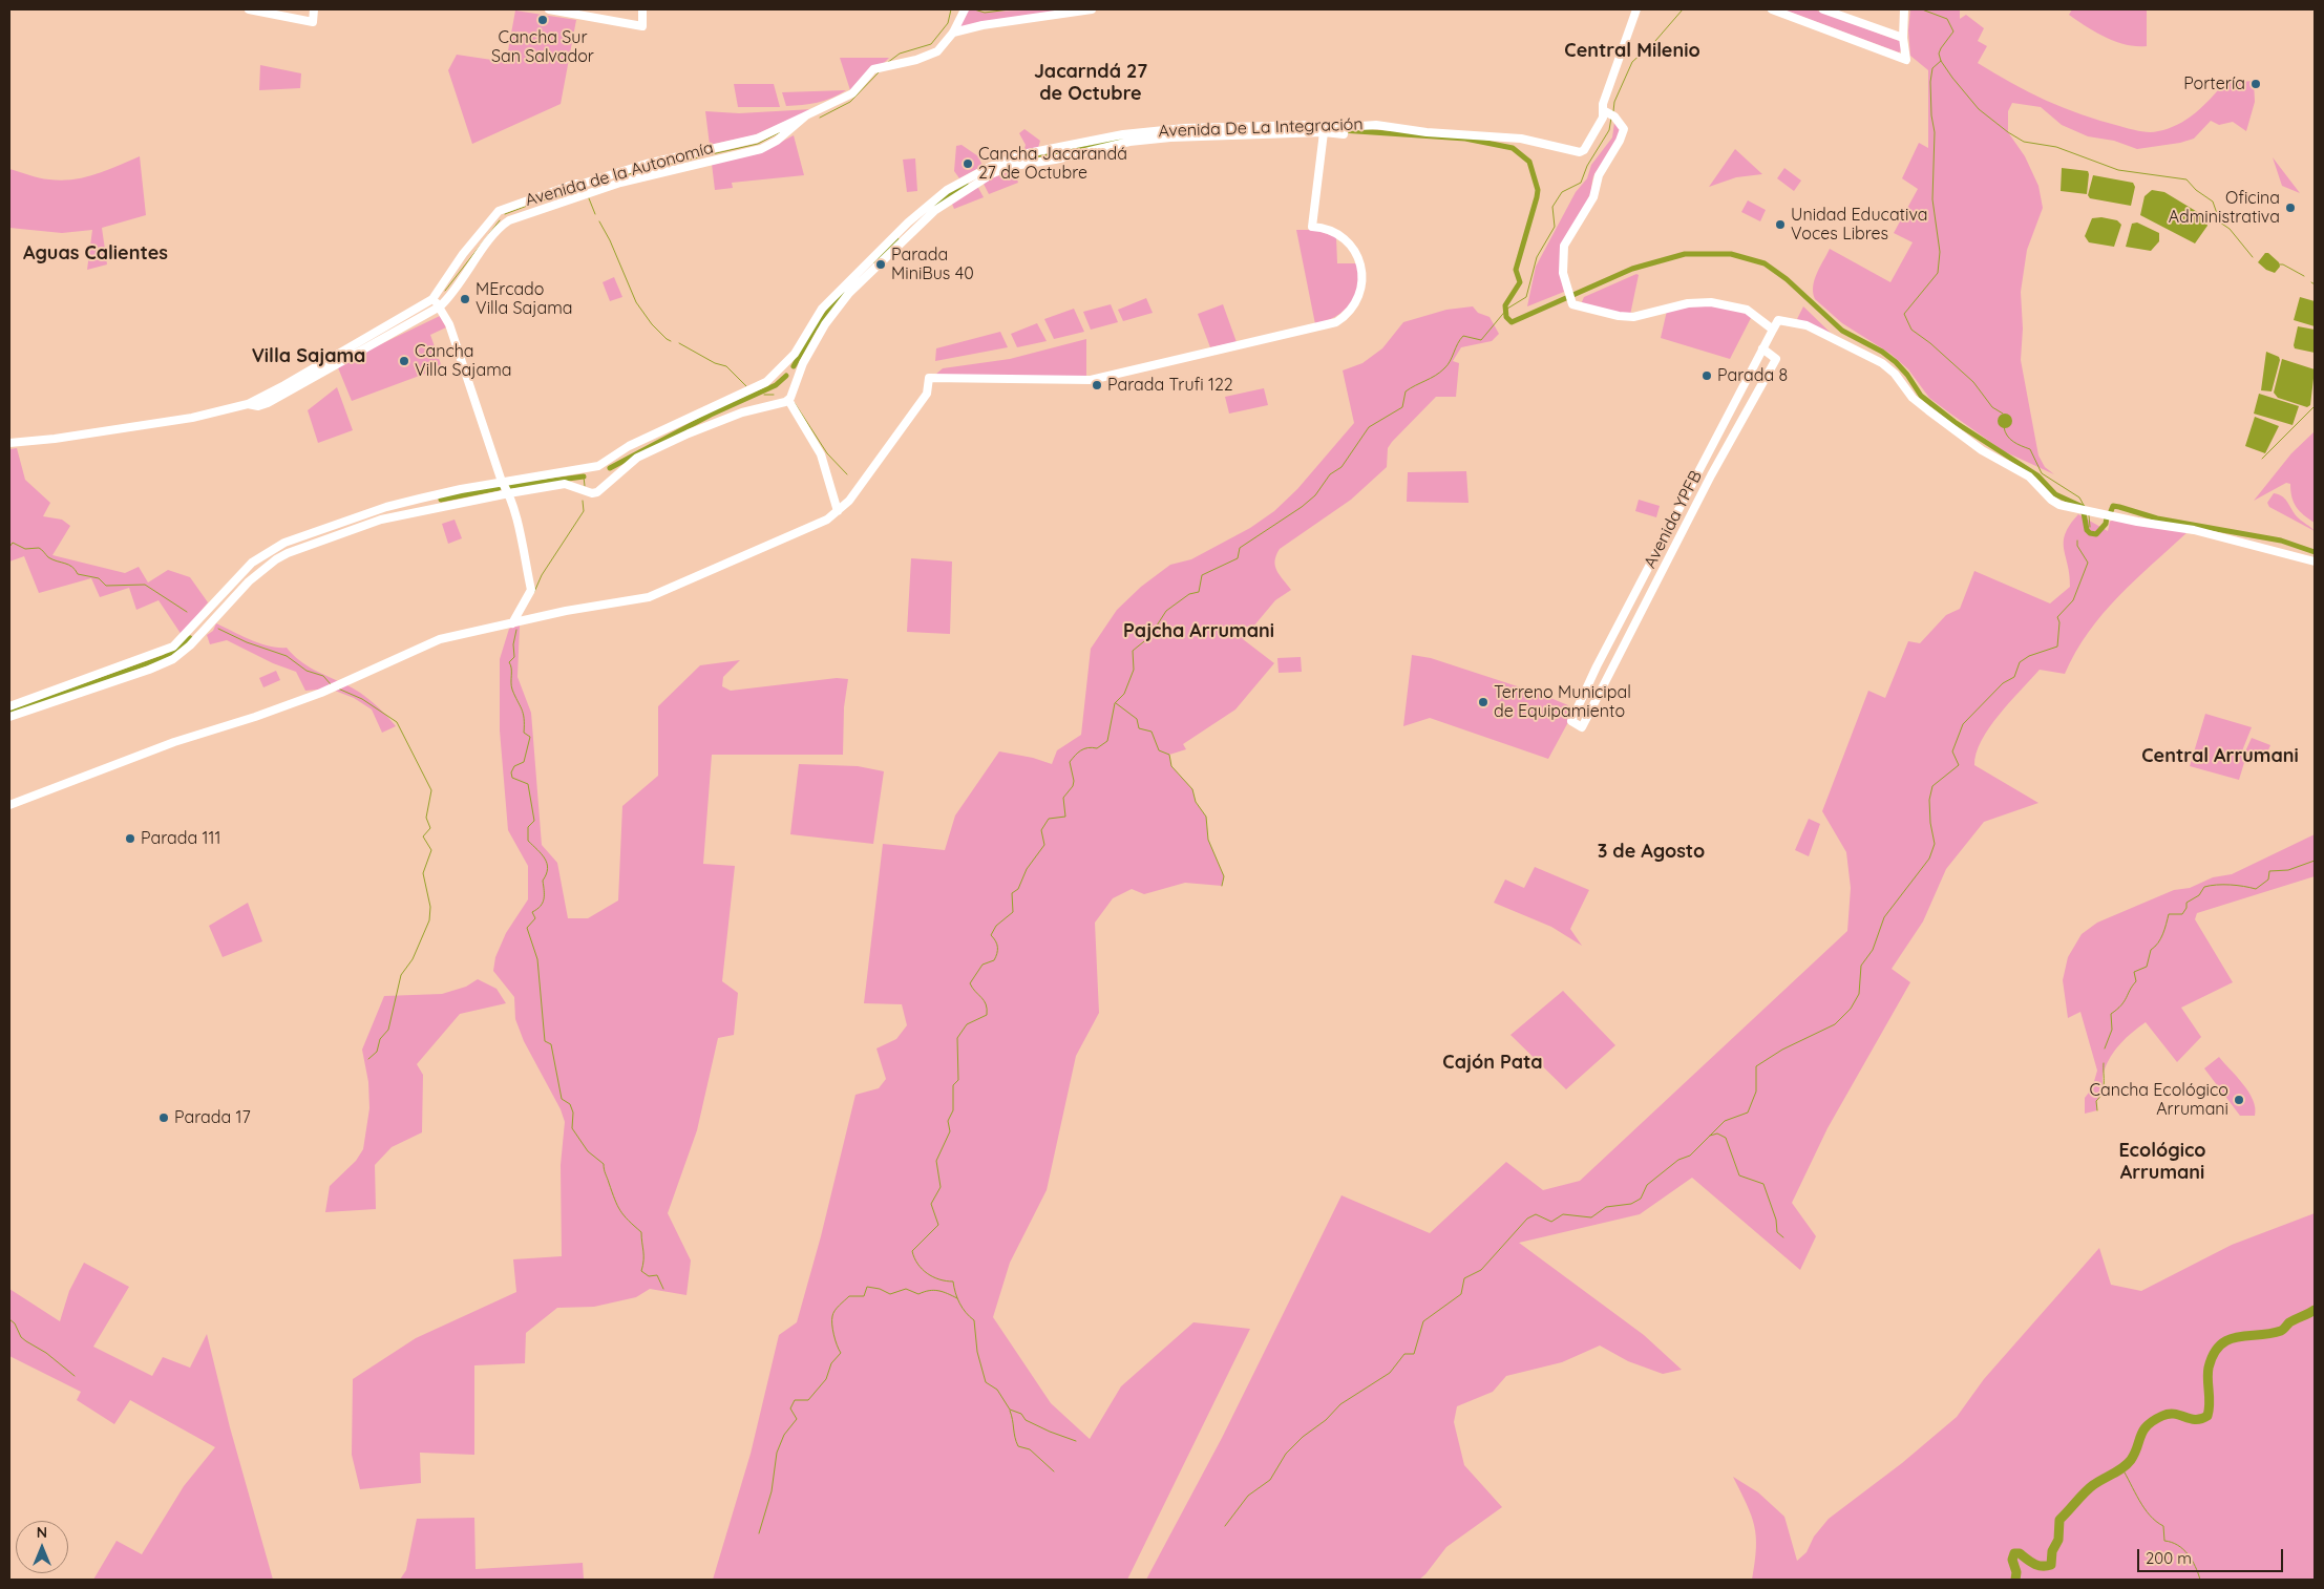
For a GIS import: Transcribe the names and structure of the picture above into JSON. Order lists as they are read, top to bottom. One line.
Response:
{"streets":{"street":["Avenida De La Integración","Avenida de la Autonomía","Avenida YPFB"]},"districts":["Central Milenio","Jacarndá 27 de Octubre","Aguas Calientes","Villa Sajama","Pajcha Arrumani","Central Arrumani","3 de Agosto","Cajón Pata","Ecológico Arrumani"],"places":["Cancha Sur San Salvador","Portería","Cancha Jacarandá 27 de Octubre","Oficina Administrativa","Unidad Educativa Voces Libres","Parada MiniBus 40","MErcado Villa Sajama","Cancha Villa Sajama","Parada 8","Parada Trufi 122","Terreno Municipal de Equipamiento","Parada 111","Cancha Ecológico Arrumani","Parada 17"],"scale_bar":"200 m","north":"top"}
